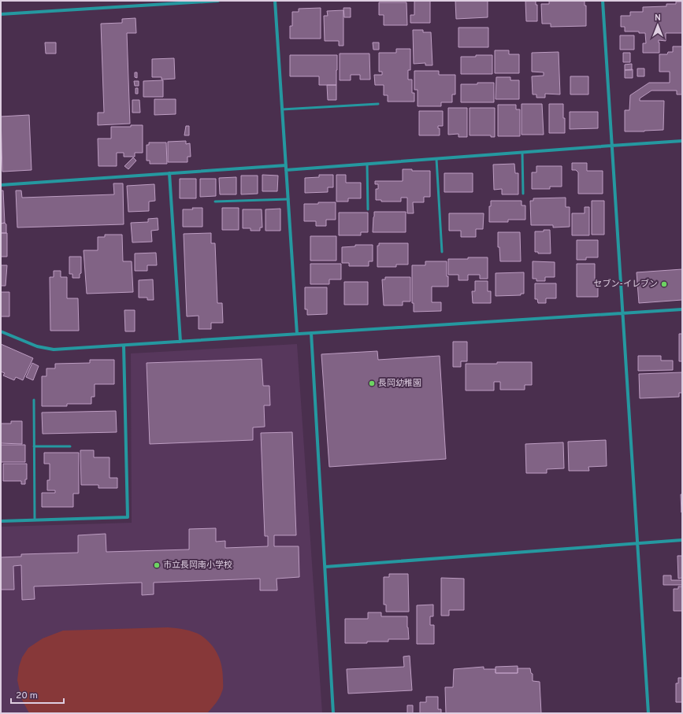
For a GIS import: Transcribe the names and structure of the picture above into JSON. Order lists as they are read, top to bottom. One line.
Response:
{"places":["セブン-イレブン","長岡幼稚園","市立長岡南小学校"],"scale_bar":"20 m","north":"top"}
